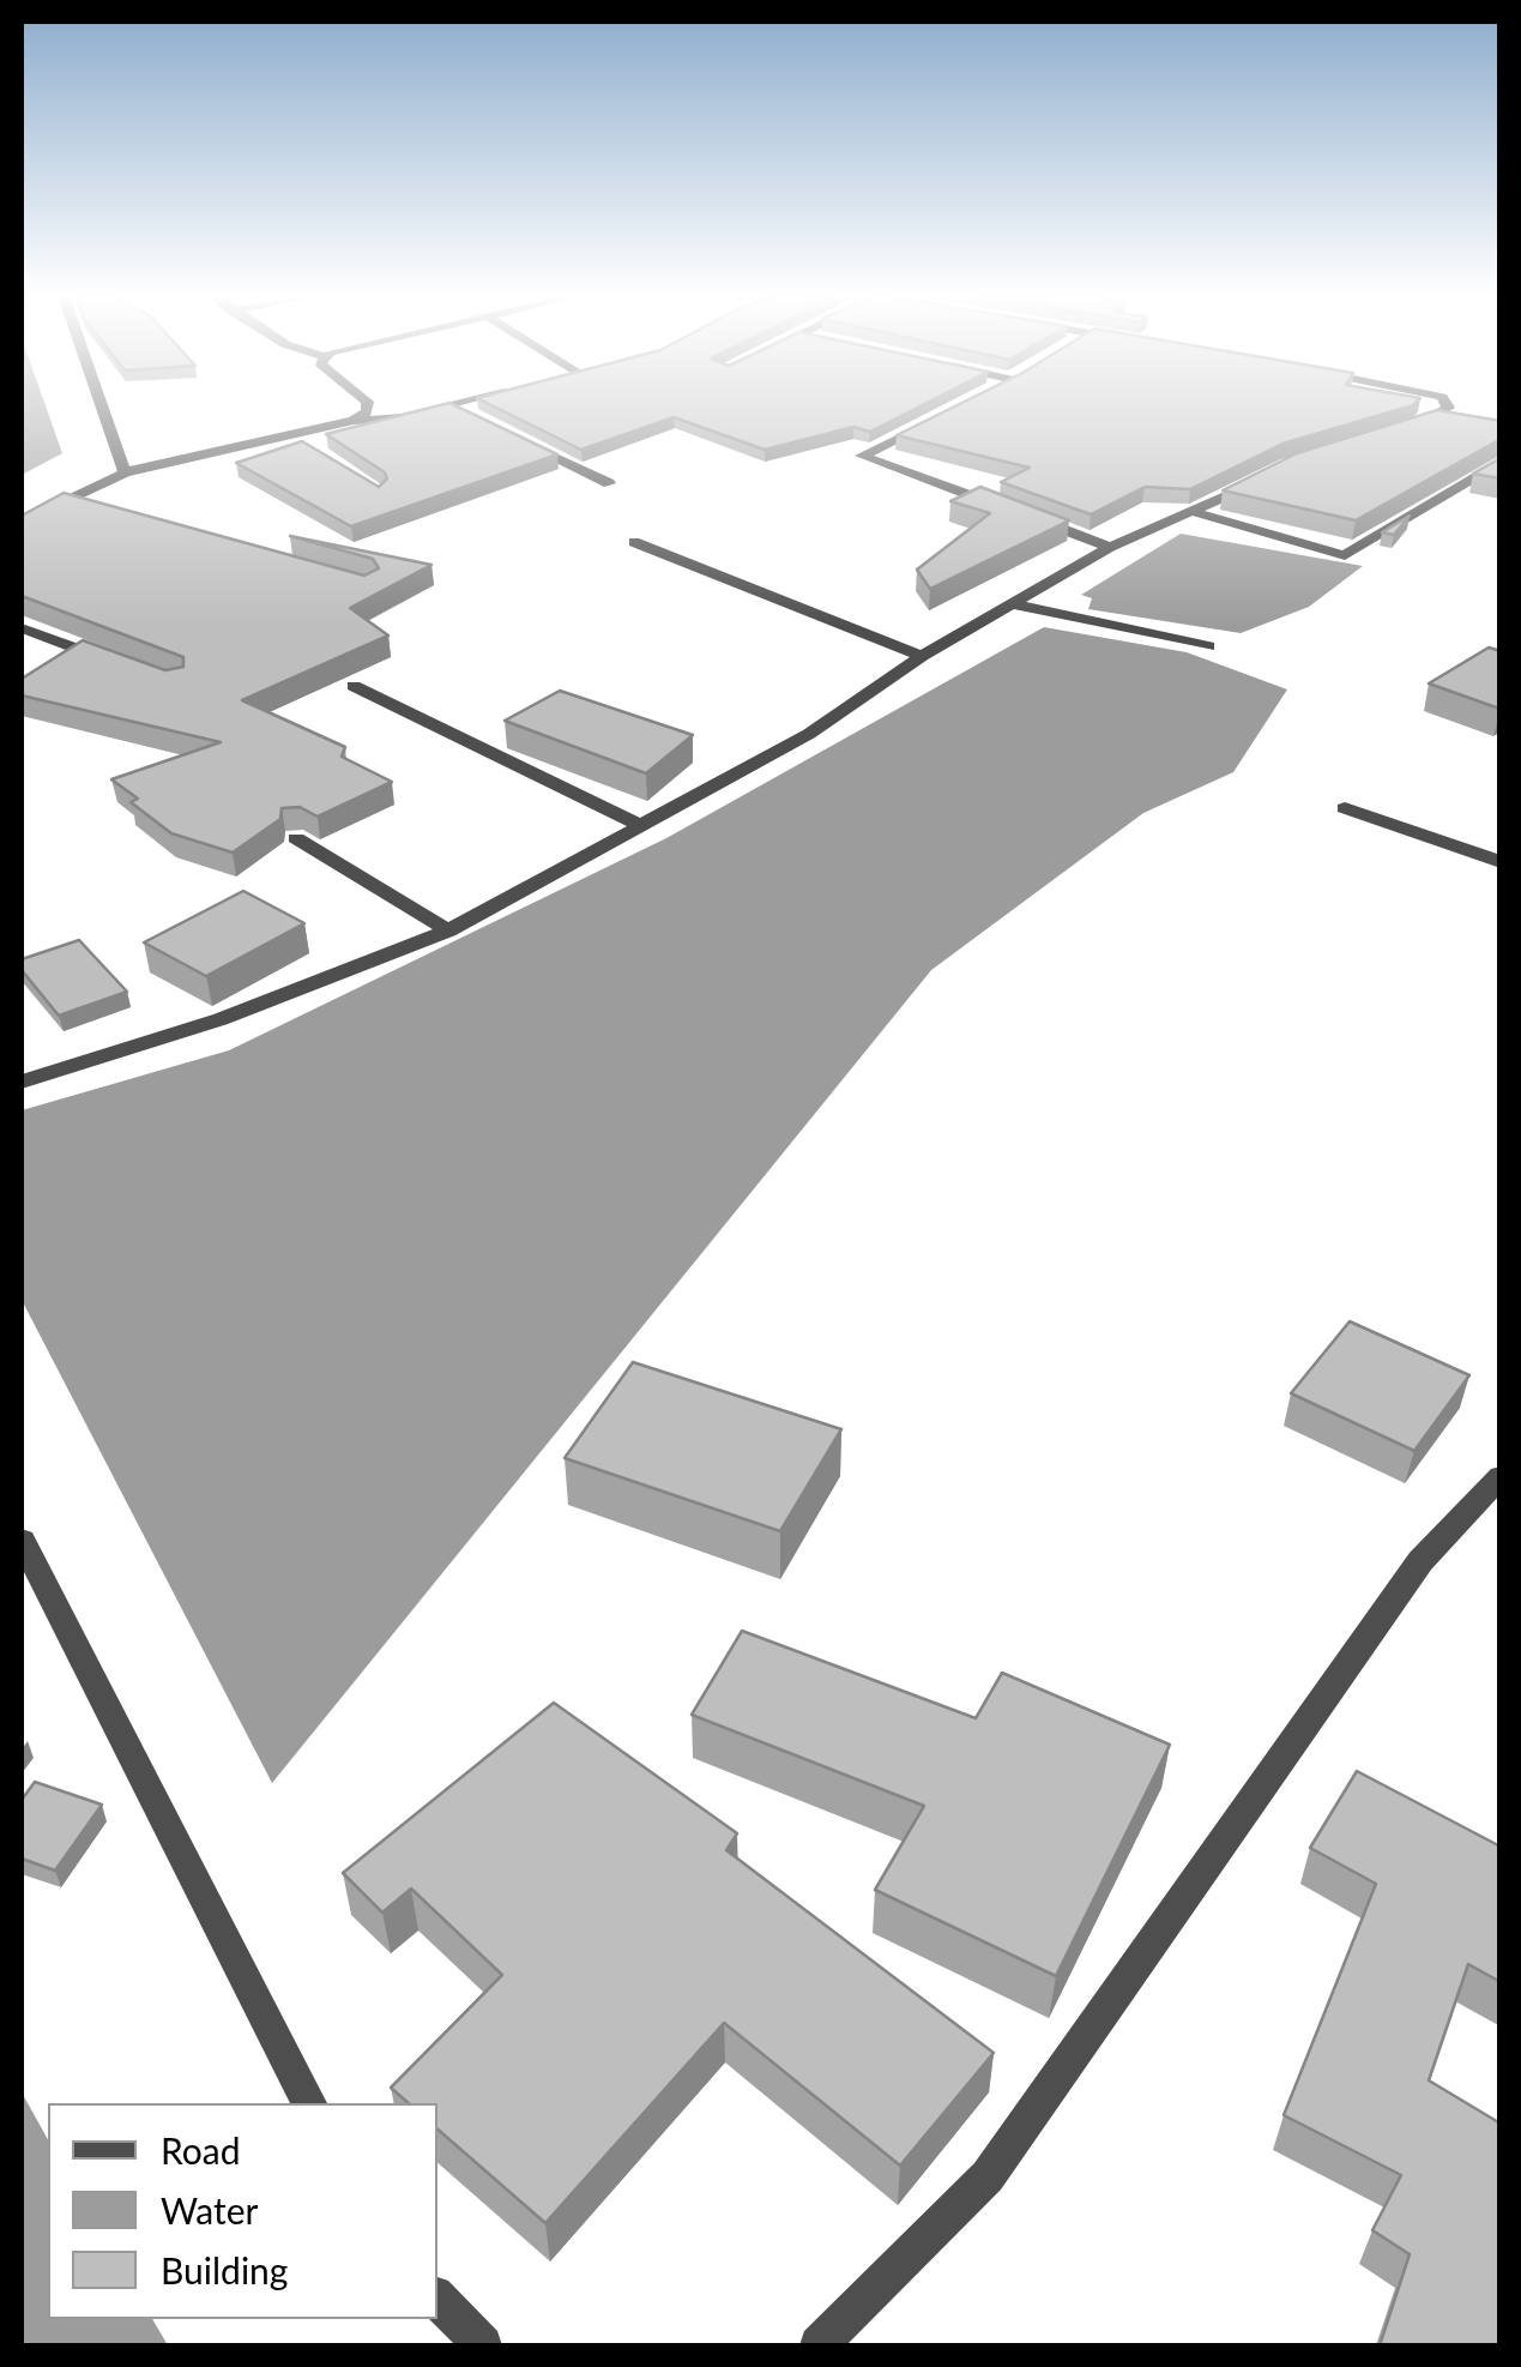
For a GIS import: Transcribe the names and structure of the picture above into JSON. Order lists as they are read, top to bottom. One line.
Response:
{"legend":["Road","Water","Building"]}
